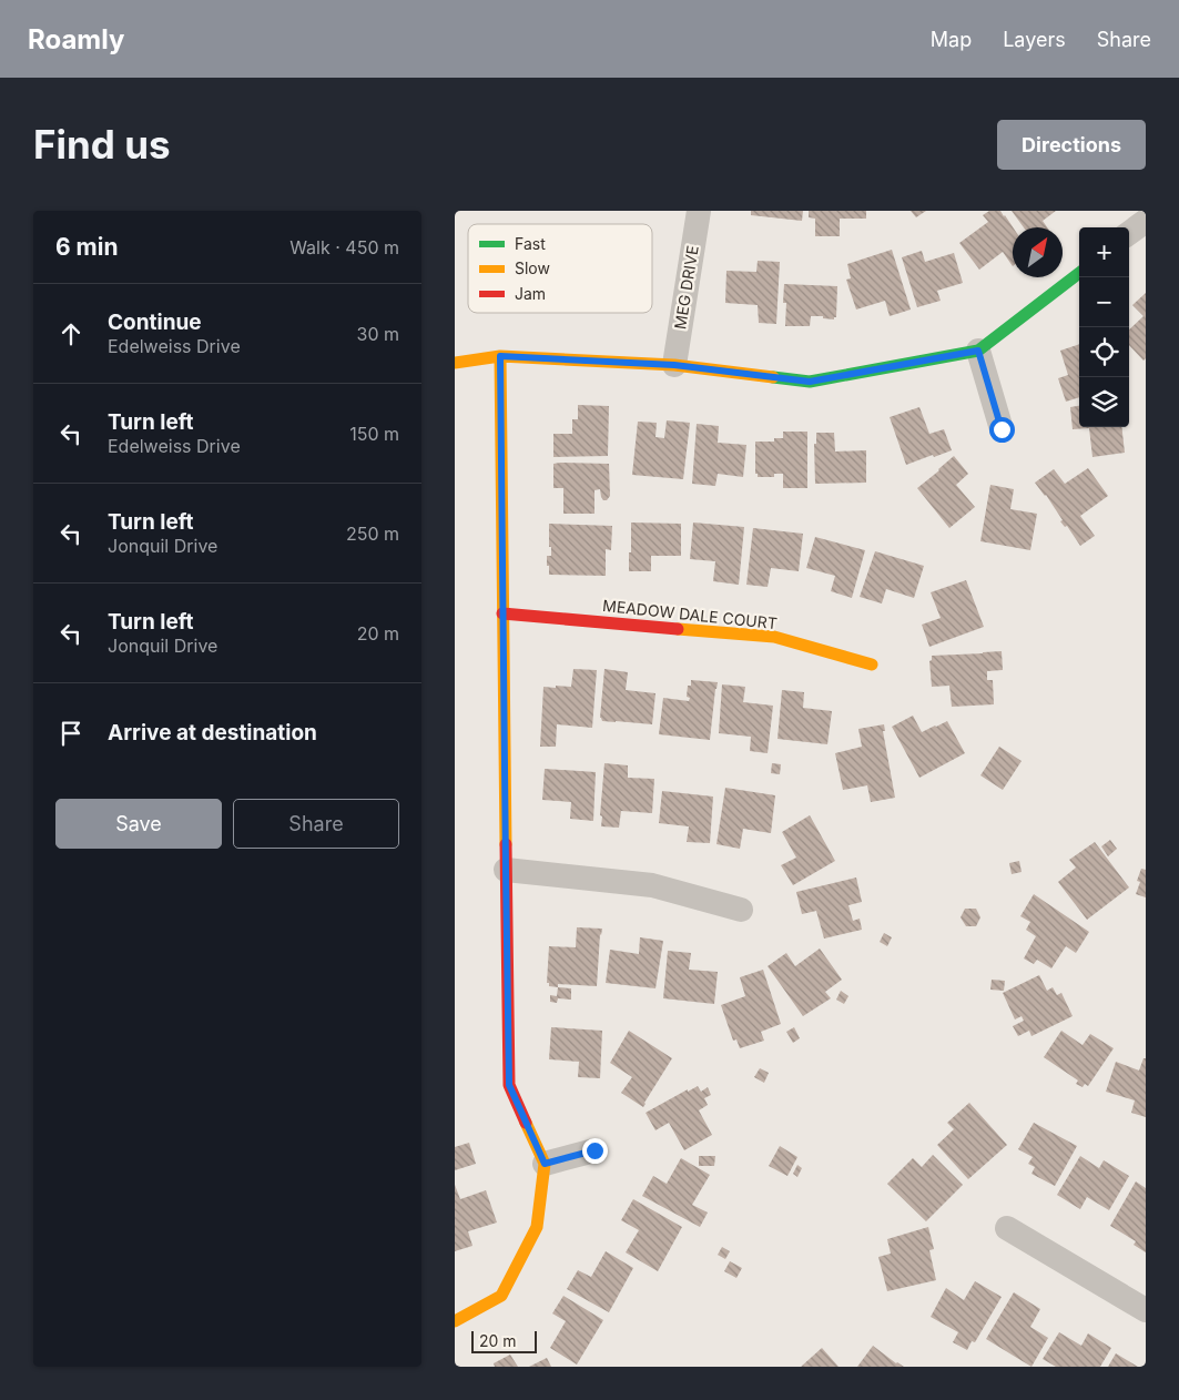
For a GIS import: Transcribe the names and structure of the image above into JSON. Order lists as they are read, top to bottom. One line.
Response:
{"streets":{"street":["MEG DRIVE","MEADOW DALE COURT"]},"legend":["Fast","Slow","Jam"],"scale_bar":"20 m","north":"top right","page":{"header":"Roamly","nav":["Map","Layers","Share"],"buttons":["Directions",["Save","Share"]],"title":"Find us","heading":["6 min","Walk · 450 m"],"map_buttons":["+","−"],"list":[["Continue","Edelweiss Drive","30 m"],["Turn left","Edelweiss Drive","150 m"],["Turn left","Jonquil Drive","250 m"],["Turn left","Jonquil Drive","20 m"],"Arrive at destination"],"scale":"20 m"}}
